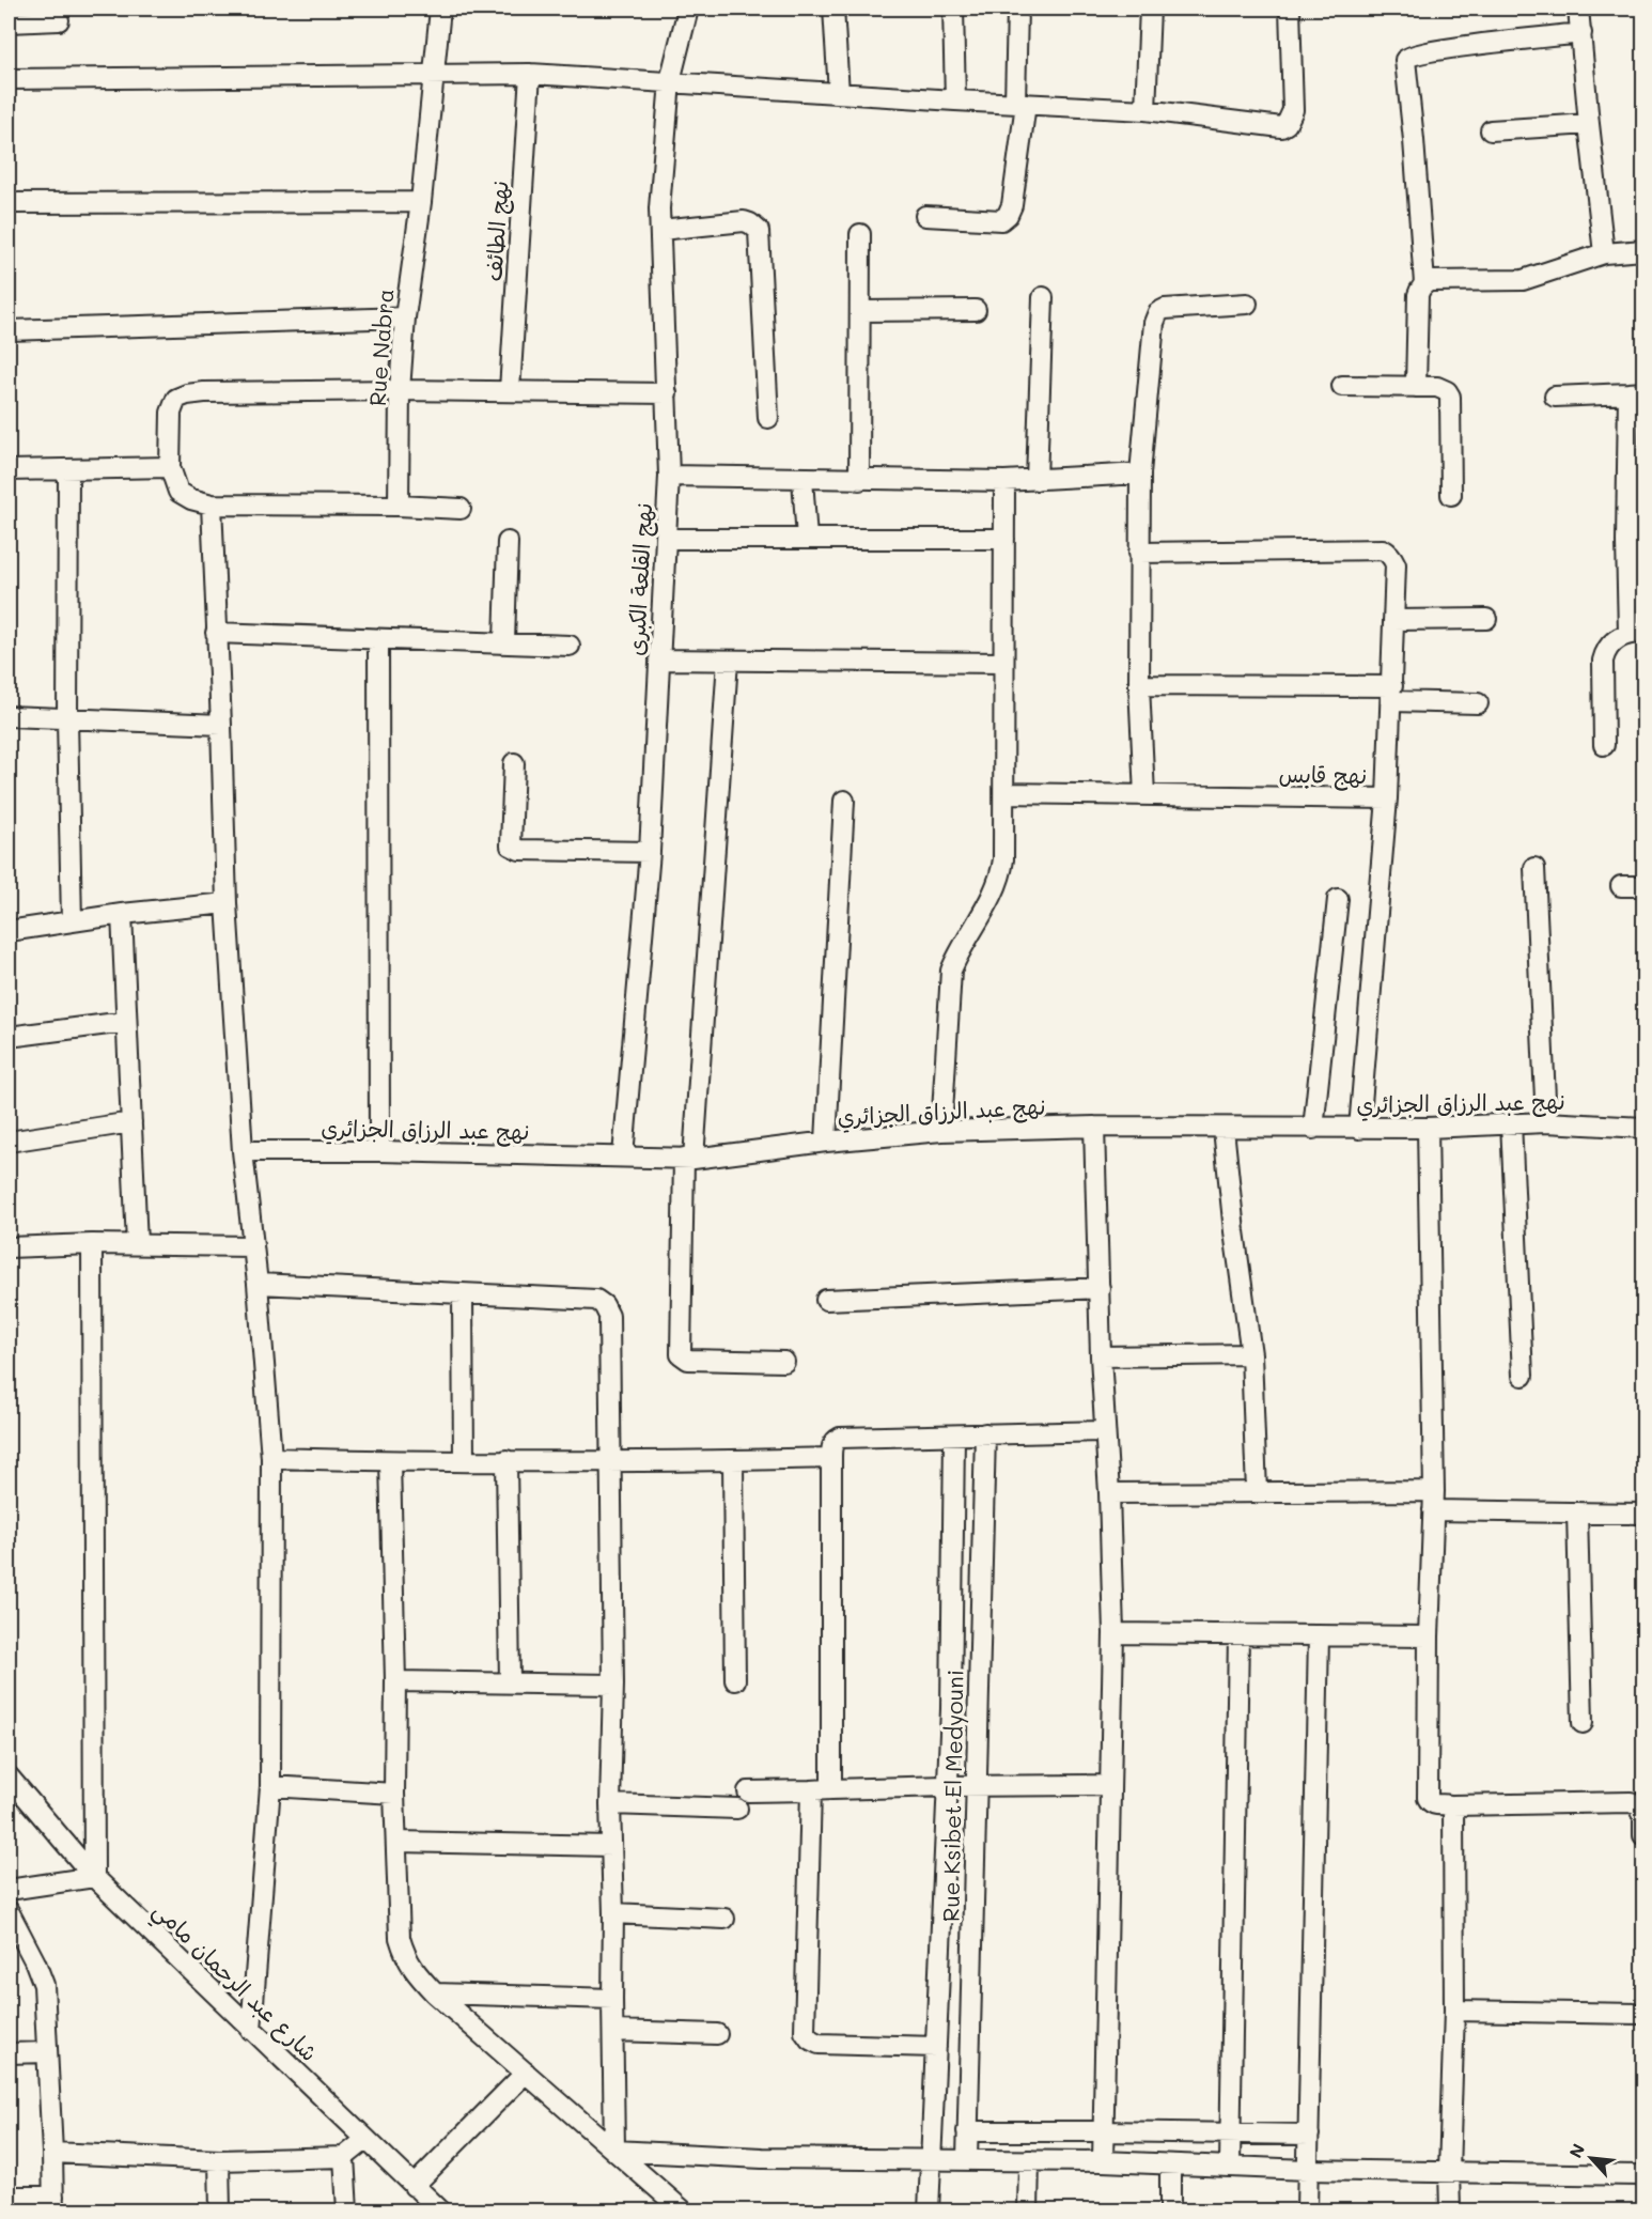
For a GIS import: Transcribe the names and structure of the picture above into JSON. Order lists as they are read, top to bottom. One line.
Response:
{"streets":{"street":["نهج الطائف","Rue Nabra","نهج القلعة الكبرى","نهج قابس","نهج عبد الرزاق الجزائري","Rue Ksibet El Medyouni","شارع عبد الرحمان مامي"]},"crossings":[["نهج القلعة الكبرى","نهج عبد الرزاق الجزائري"],["نهج قابس","نهج عبد الرزاق الجزائري"]],"north":"top left"}
